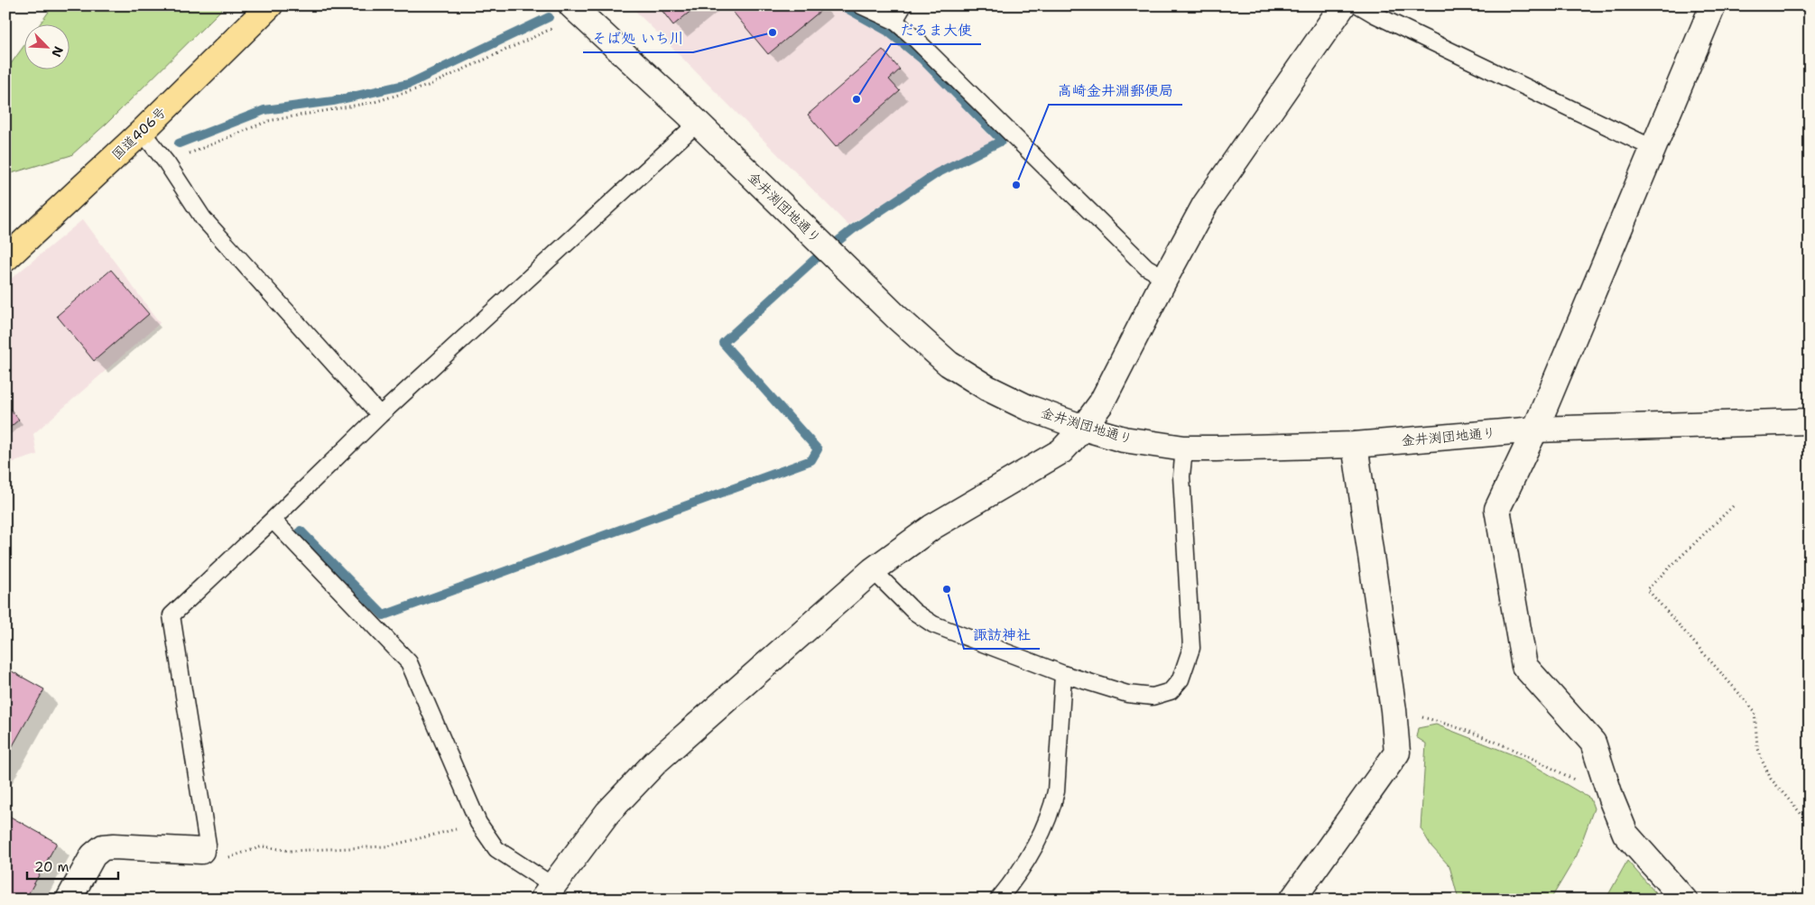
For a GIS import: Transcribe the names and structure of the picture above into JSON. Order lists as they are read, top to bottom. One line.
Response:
{"streets":{"highway":["国道406号"],"street":["金井渕団地通り"]},"places":["そば処 いち川","だるま大使","高崎金井淵郵便局","諏訪神社"],"scale_bar":"20 m","north":"bottom right"}
